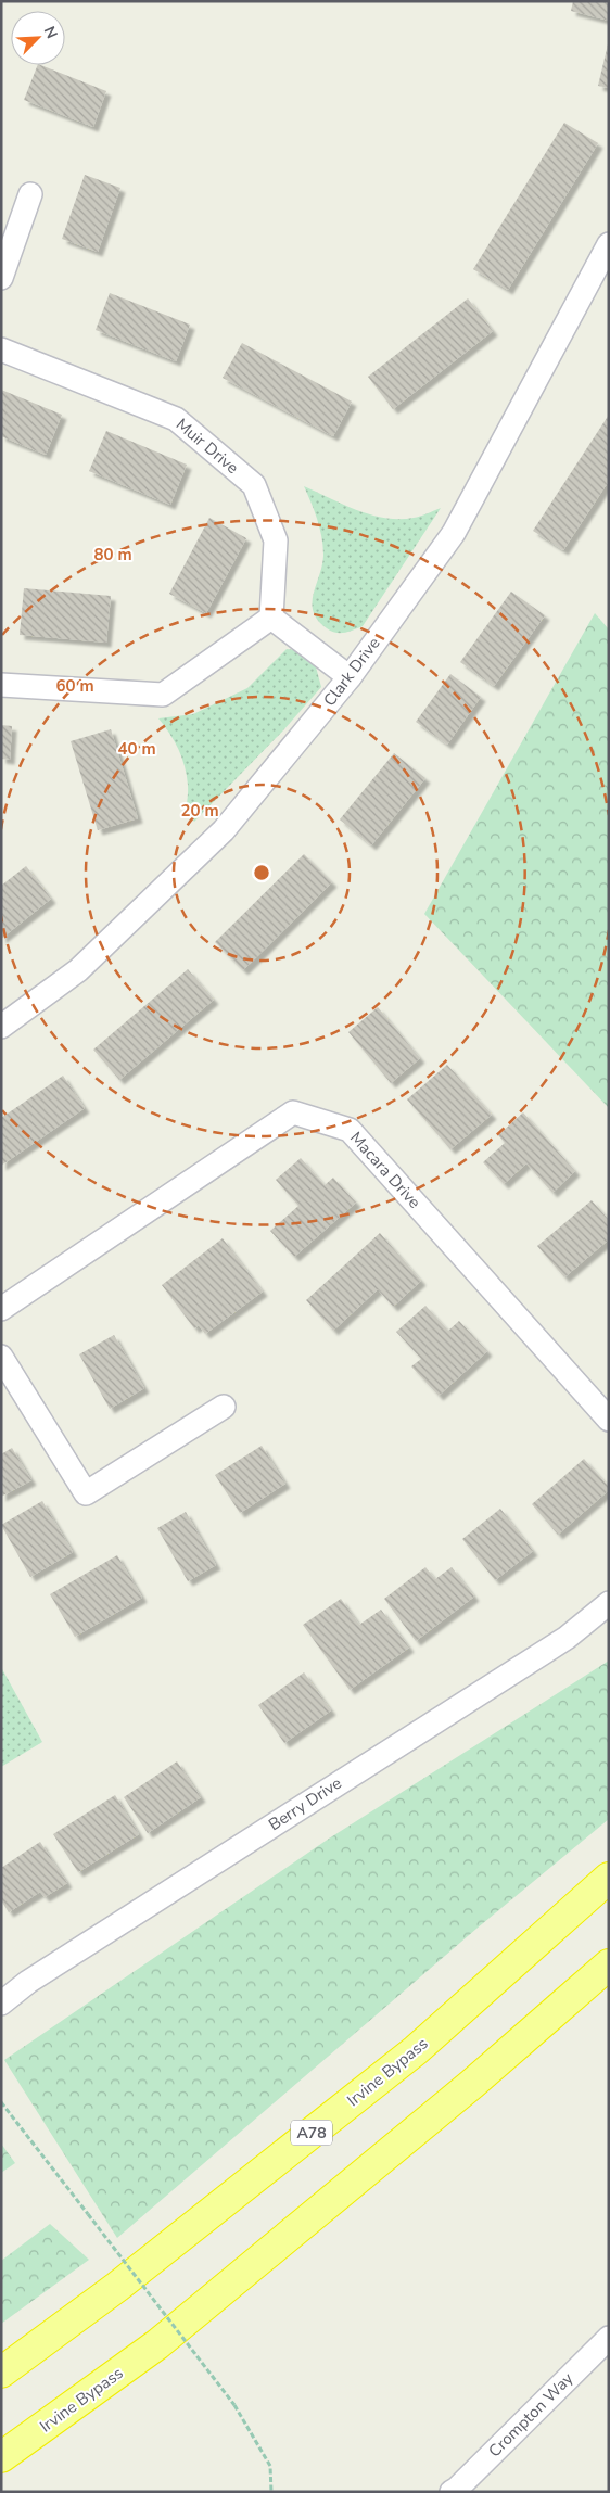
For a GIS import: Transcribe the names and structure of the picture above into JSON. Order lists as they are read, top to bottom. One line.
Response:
{"streets":{"highway":["Irvine Bypass","A78"],"street":["Muir Drive","Clark Drive","Macara Drive","Berry Drive","Crompton Way"]},"north":"top right","rings":["80 m","60 m","40 m","20 m"]}
